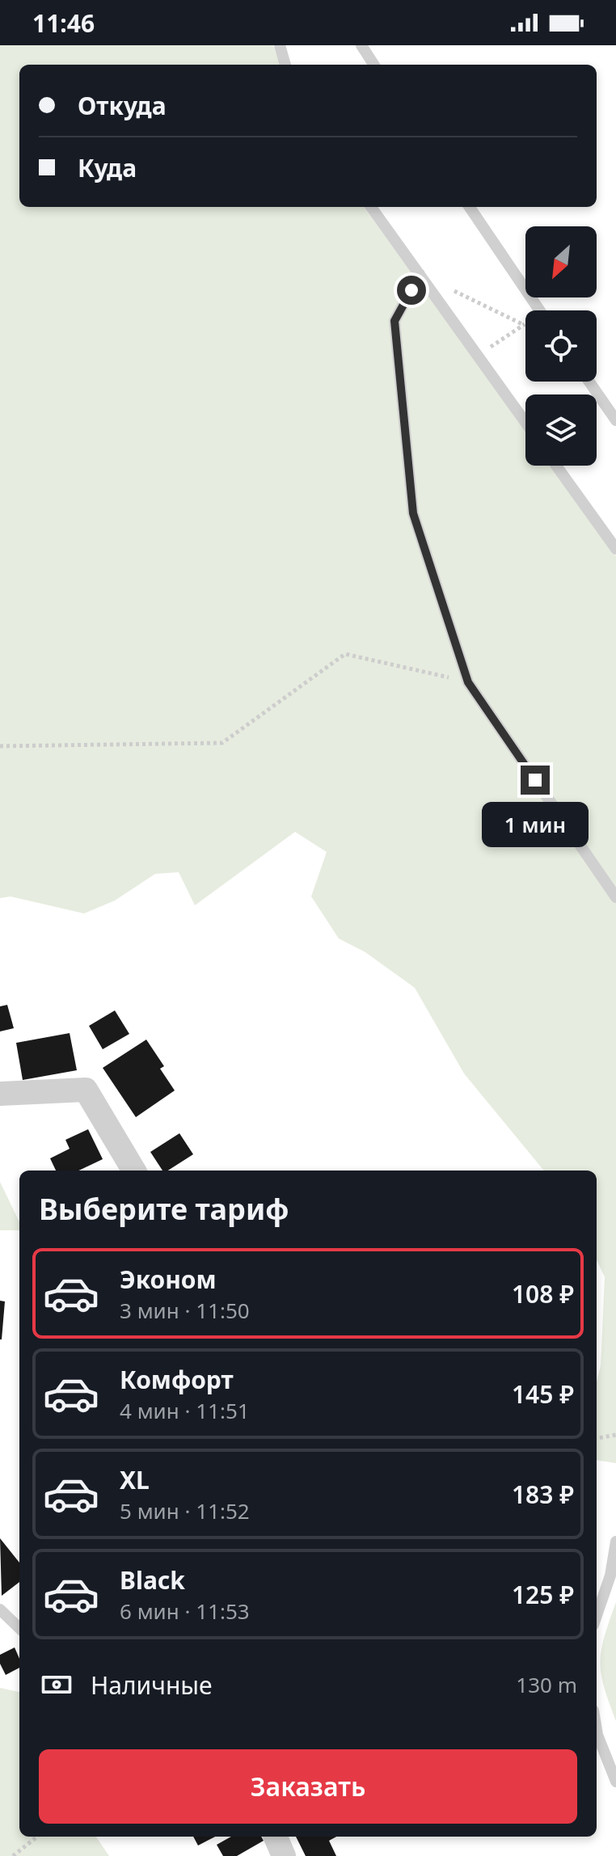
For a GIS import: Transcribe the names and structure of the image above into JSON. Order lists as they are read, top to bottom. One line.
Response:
{"north":"bottom left","page":{"status":"11:46","banner":["Откуда","Куда"],"bubble":"1 мин","heading":"Выберите тариф","list":[{"name":"Эконом","note":"3 мин · 11:50","value":"108 ₽"},{"name":"Комфорт","note":"4 мин · 11:51","value":"145 ₽"},{"name":"XL","note":"5 мин · 11:52","value":"183 ₽"},{"name":"Black","note":"6 мин · 11:53","value":"125 ₽"}],"pay":["Наличные","130 m"],"buttons":"Заказать"}}
